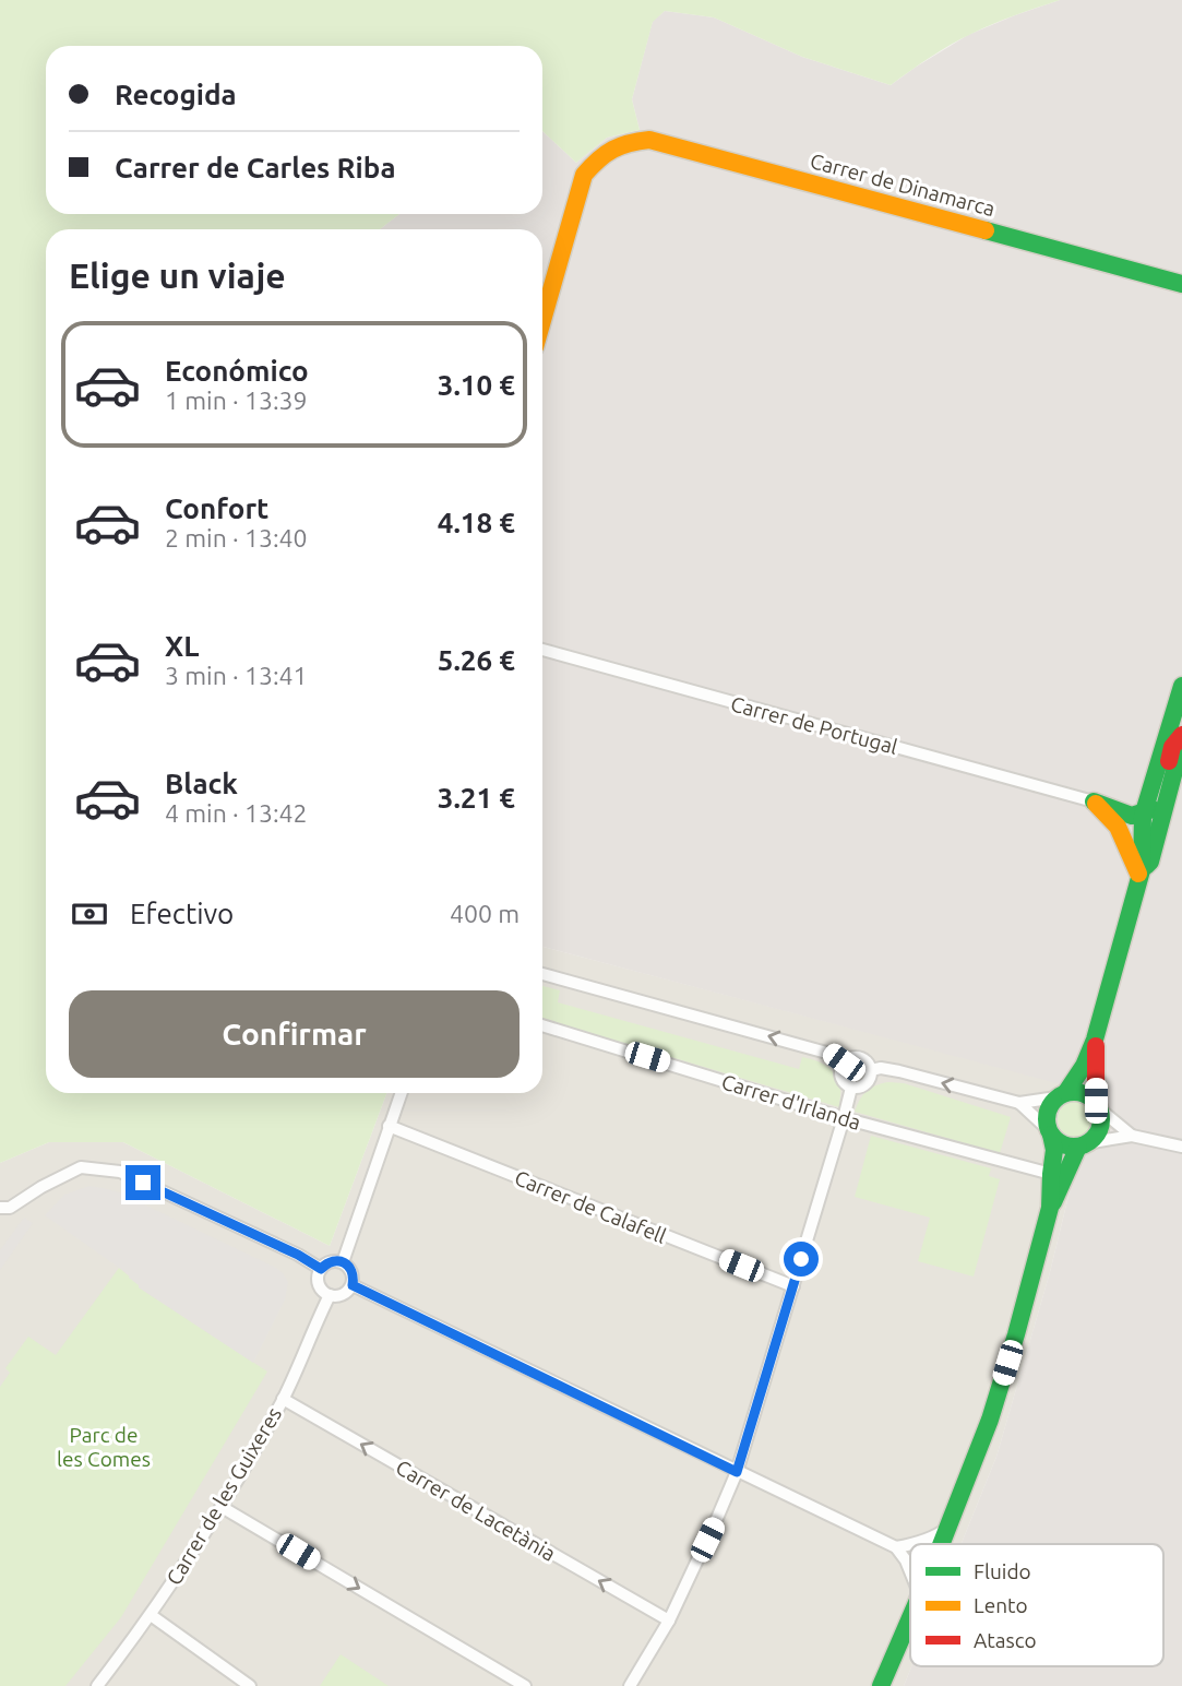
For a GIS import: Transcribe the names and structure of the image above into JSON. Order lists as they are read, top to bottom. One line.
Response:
{"streets":{"street":["Carrer de Dinamarca","Carrer de Portugal","Carrer d'Irlanda","Carrer de Calafell","Carrer de les Guixeres","Carrer de Lacetània"]},"crossings":[["Carrer de les Guixeres","Carrer de Lacetània"]],"one_way":["Carrer de Lacetània"],"parks":["Parc de les Comes"],"legend":["Fluido","Lento","Atasco"],"page":{"banner":["Recogida","Carrer de Carles Riba"],"heading":"Elige un viaje","list":[{"name":"Económico","note":"1 min · 13:39","value":"3.10 €"},{"name":"Confort","note":"2 min · 13:40","value":"4.18 €"},{"name":"XL","note":"3 min · 13:41","value":"5.26 €"},{"name":"Black","note":"4 min · 13:42","value":"3.21 €"}],"pay":["Efectivo","400 m"],"buttons":"Confirmar"}}
